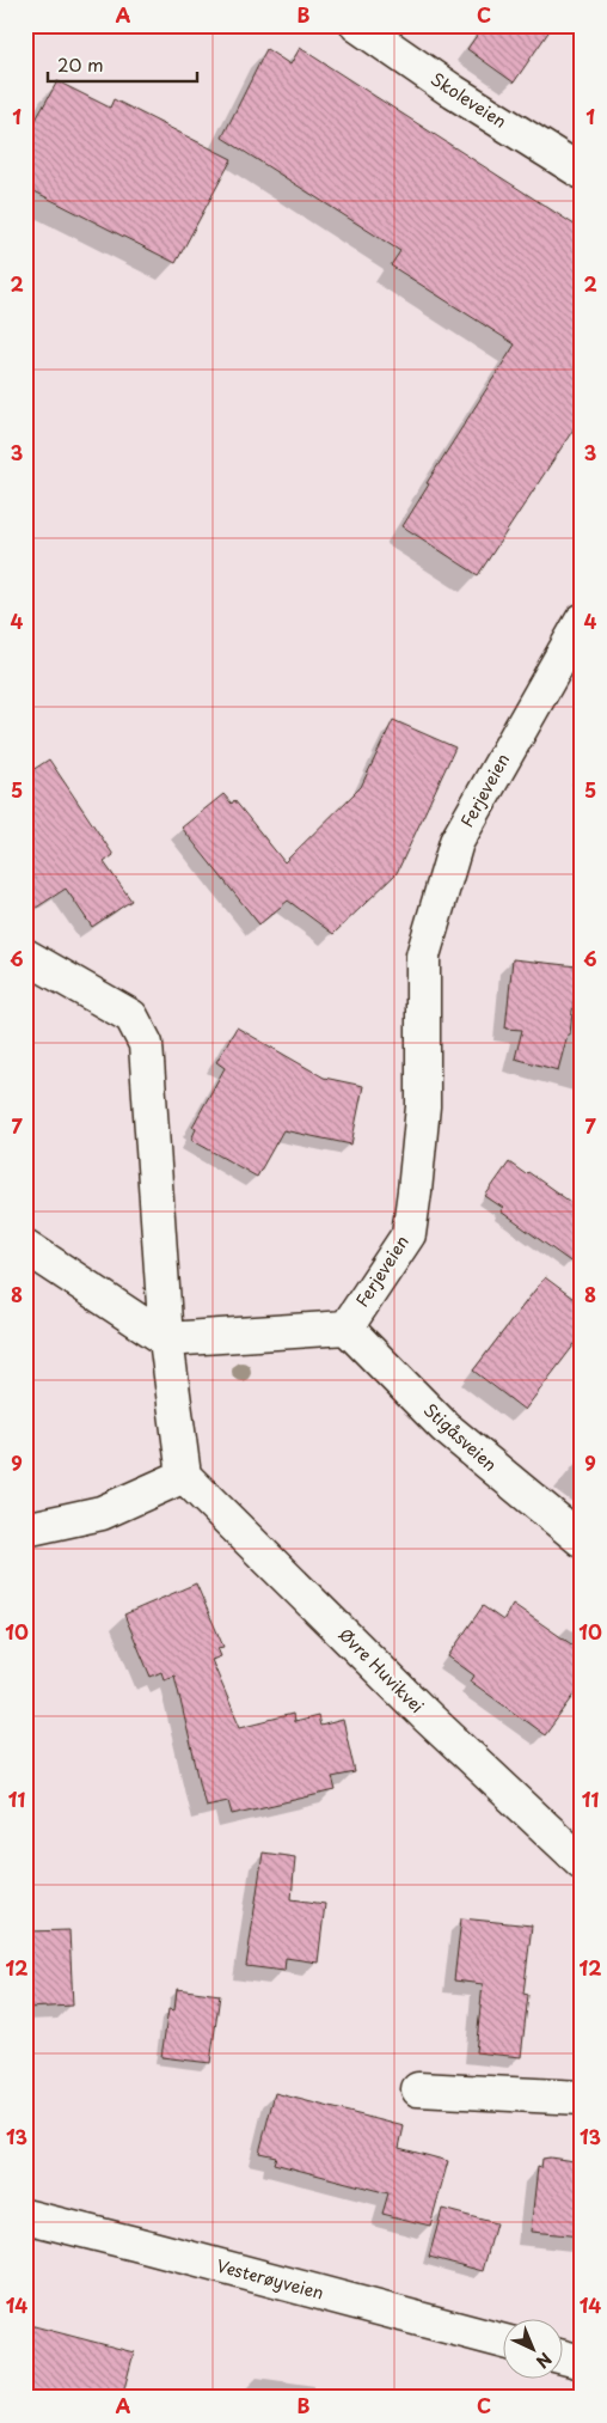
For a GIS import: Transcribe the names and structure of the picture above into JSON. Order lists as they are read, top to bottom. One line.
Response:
{"streets":{"street":["Skoleveien","Ferjeveien","Stigåsveien","Øvre Huvikvei","Vesterøyveien"]},"crossings":[["Ferjeveien","Stigåsveien"]],"scale_bar":"20 m","north":"bottom right","grid":{"columns":["A","B","C"],"rows":["1","2","3","4","5","6","7","8","9","10","11","12","13","14"]}}
